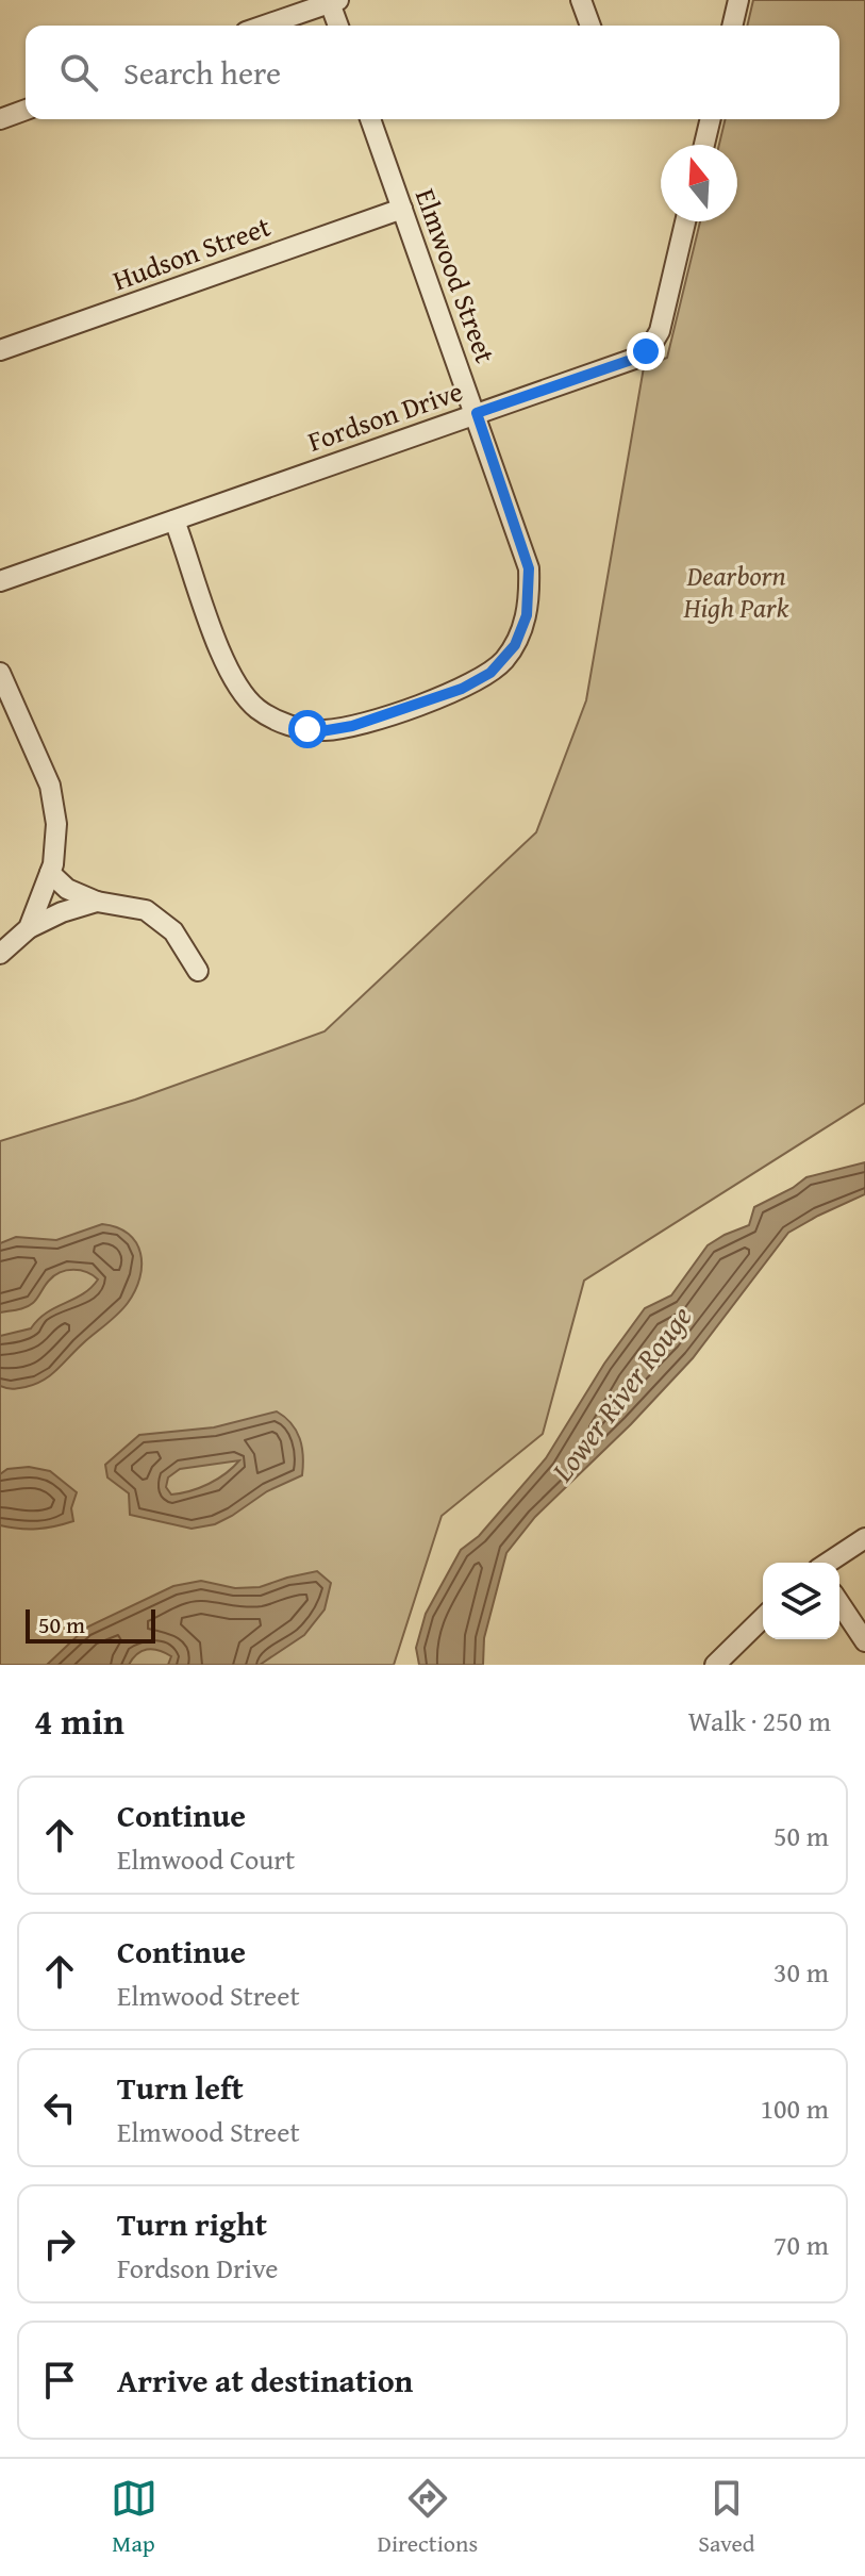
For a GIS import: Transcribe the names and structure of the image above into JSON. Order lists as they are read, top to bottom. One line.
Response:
{"streets":{"street":["Hudson Street","Elmwood Street","Fordson Drive"]},"crossings":[["Hudson Street","Elmwood Street"],["Elmwood Street","Fordson Drive"]],"water":["Lower River Rouge"],"parks":["Dearborn High Park"],"scale_bar":"50 m","north":"top","page":{"search":"Search here","scale":"50 m","heading":["4 min","Walk · 250 m"],"list":[["Continue","Elmwood Court","50 m"],["Continue","Elmwood Street","30 m"],["Turn left","Elmwood Street","100 m"],["Turn right","Fordson Drive","70 m"],"Arrive at destination"],"nav":["Map","Directions","Saved"]}}
